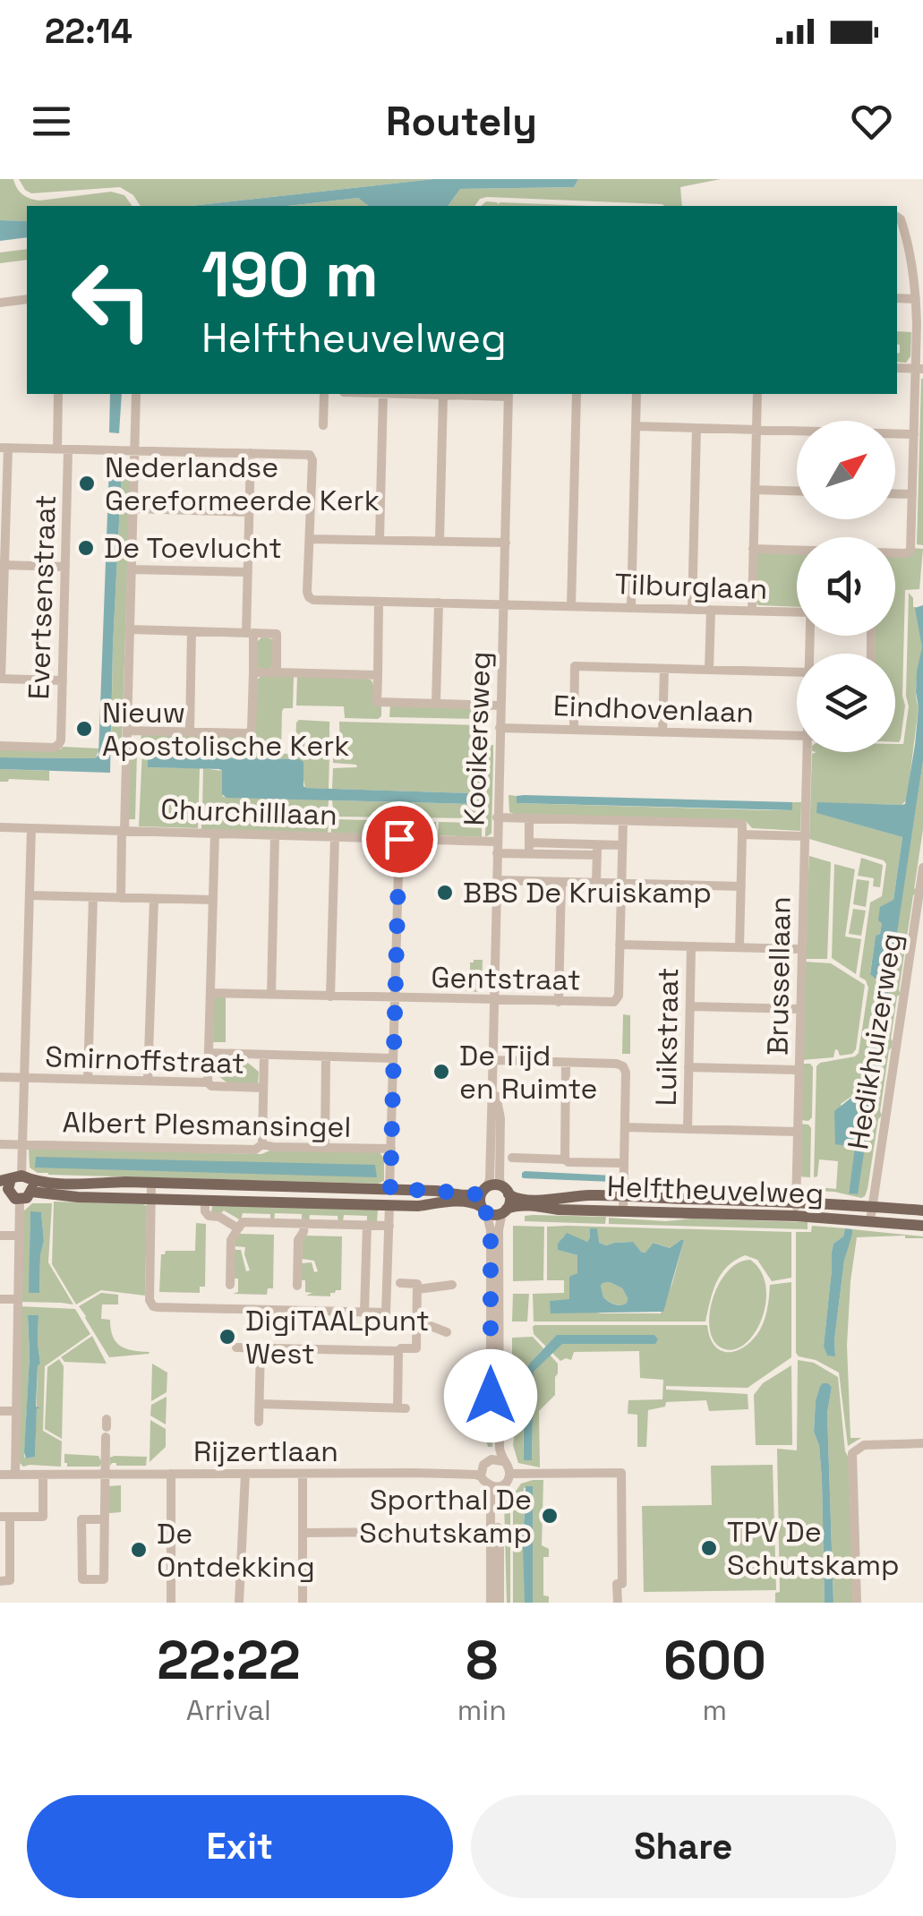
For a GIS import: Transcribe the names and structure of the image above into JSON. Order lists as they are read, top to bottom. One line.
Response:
{"streets":{"main road":["Helftheuvelweg"],"street":["Tilburglaan","Evertsenstraat","Eindhovenlaan","Kooikersweg","Churchilllaan","Brussellaan","Gentstraat","Luikstraat","Hedikhuizerweg","Smirnoffstraat","Albert Plesmansingel","Rijzertlaan"]},"crossings":[["Tilburglaan","Kooikersweg"],["Eindhovenlaan","Kooikersweg"],["Kooikersweg","Churchilllaan"],["Kooikersweg","Gentstraat"],["Kooikersweg","Helftheuvelweg"],["Brussellaan","Helftheuvelweg"],["Hedikhuizerweg","Helftheuvelweg"]],"places":["Nederlandse Gereformeerde Kerk","De Toevlucht","Nieuw Apostolische Kerk","BBS De Kruiskamp","De Tijd en Ruimte","DigiTAALpunt West","Sporthal De Schutskamp","TPV De Schutskamp","De Ontdekking"],"north":"top right","page":{"status":"22:14","header":"Routely","turn":["190 m","Helftheuvelweg"],"eta":["22:22","Arrival","8","min","600","m"],"buttons":["Exit","Share"]}}
